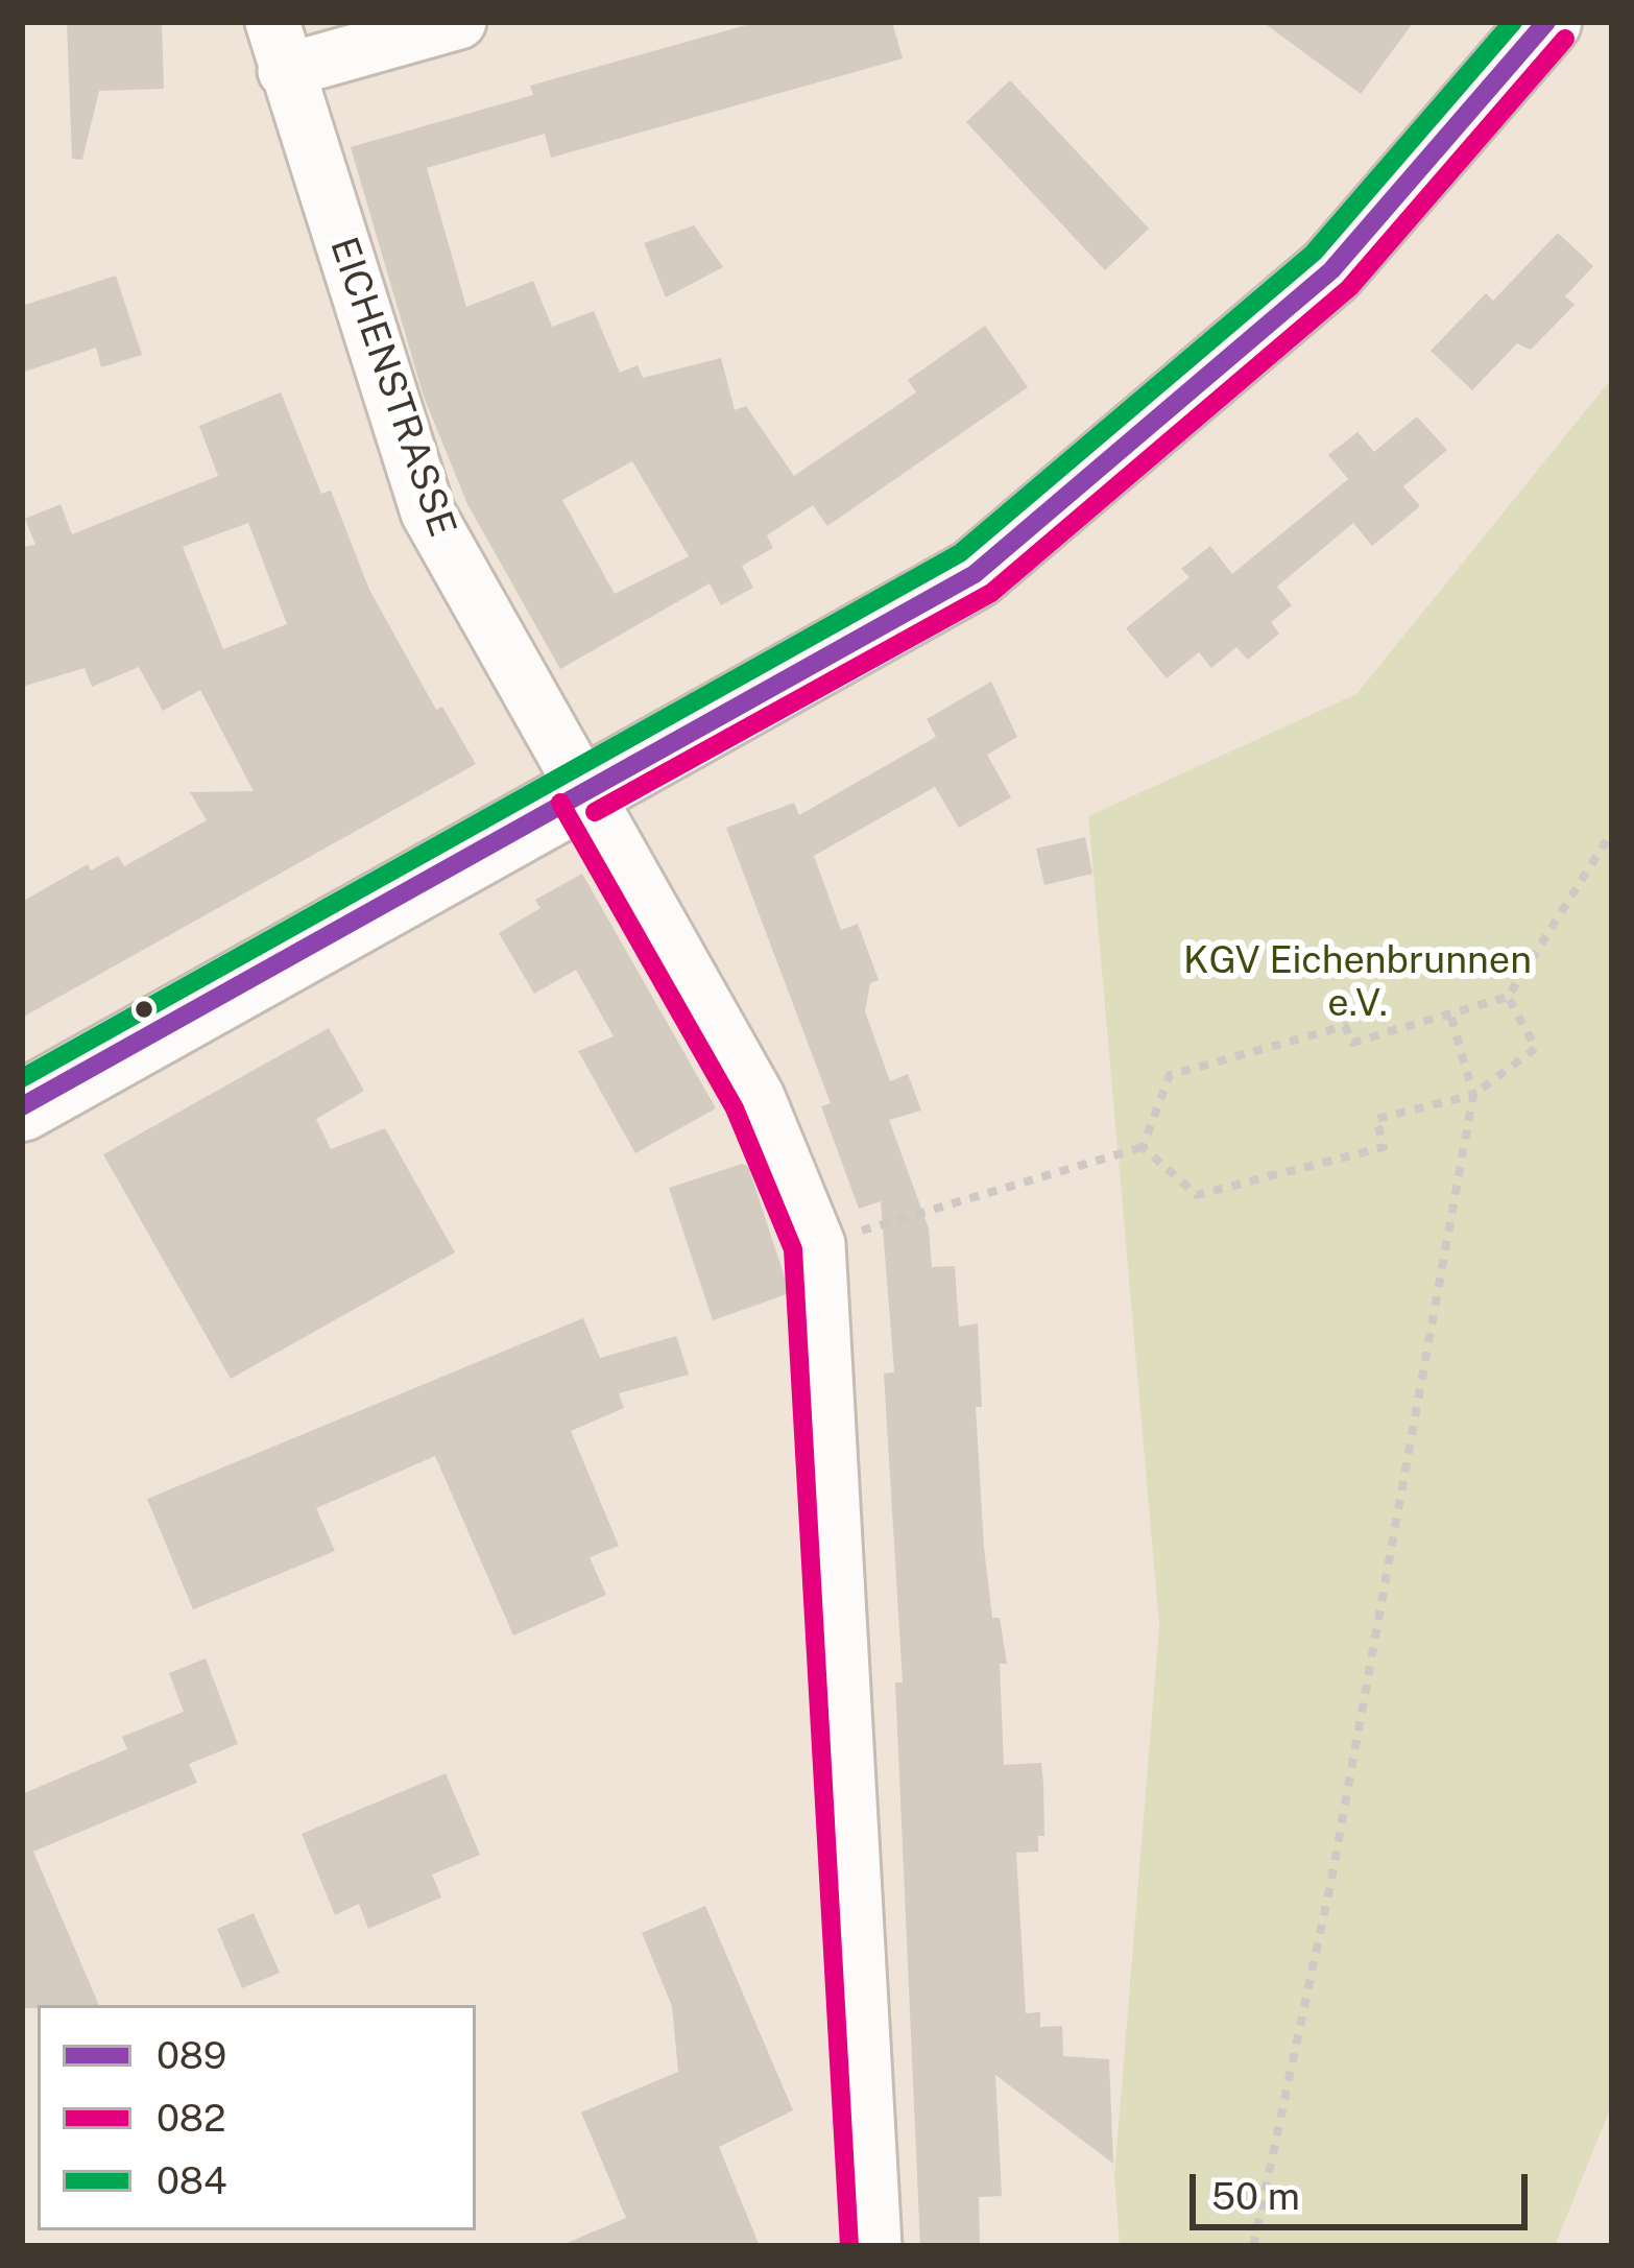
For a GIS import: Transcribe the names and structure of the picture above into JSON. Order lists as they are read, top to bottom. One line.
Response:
{"streets":{"street":["EICHENSTRASSE"]},"parks":["KGV Eichenbrunnen e.V."],"lines":["transit line 089","transit line 084","transit line 082"],"legend":["089","082","084"],"scale_bar":"50 m"}
